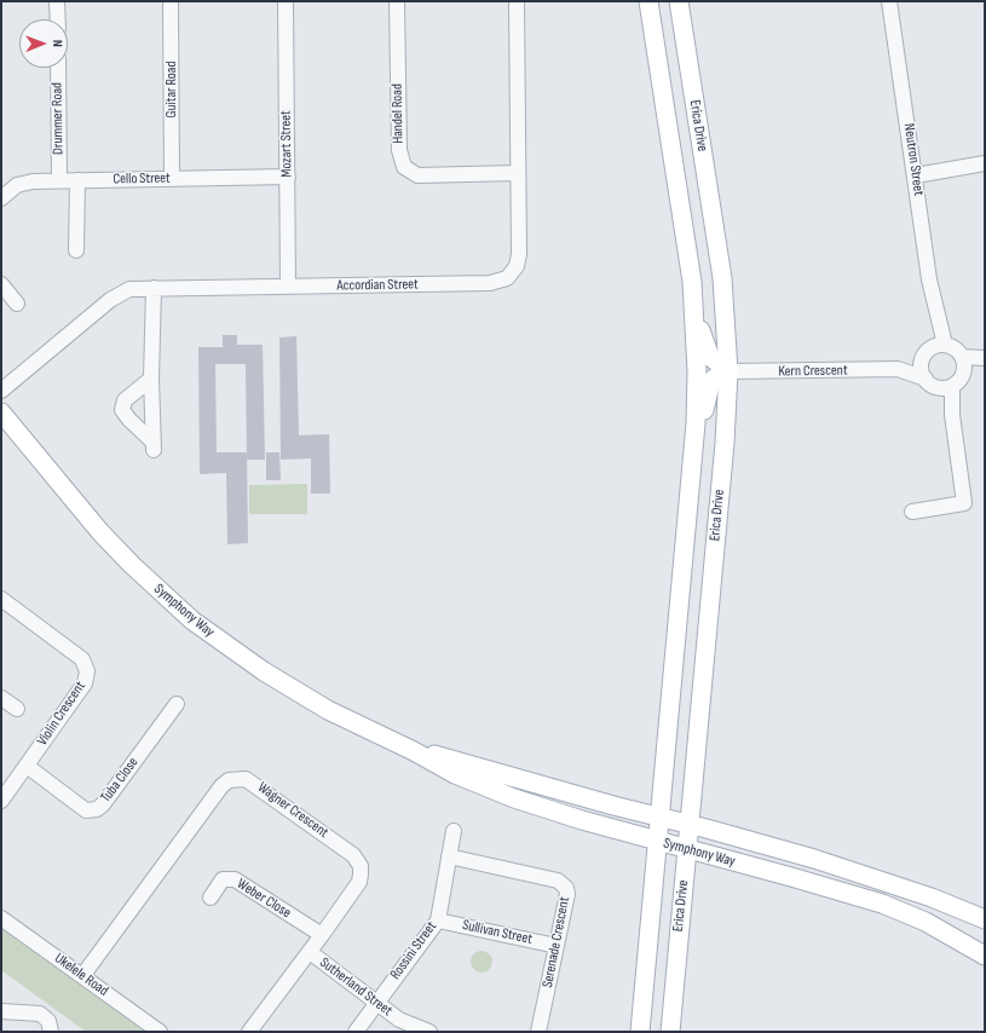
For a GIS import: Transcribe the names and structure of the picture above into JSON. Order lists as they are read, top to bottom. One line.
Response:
{"streets":{"main road":["Erica Drive","Symphony Way"],"street":["Guitar Road","Handel Road","Drummer Road","Mozart Street","Neutron Street","Cello Street","Accordian Street","Kern Crescent","Violin Crescent","Tuba Close","Wagner Crescent","Weber Close","Sullivan Street","Serenade Crescent","Rossini Street","Ukelele Road","Sutherland Street"]},"crossings":[["Guitar Road","Cello Street"],["Handel Road","Accordian Street"],["Drummer Road","Cello Street"],["Erica Drive","Kern Crescent"],["Erica Drive","Symphony Way"],["Mozart Street","Cello Street"],["Mozart Street","Accordian Street"],["Neutron Street","Kern Crescent"],["Violin Crescent","Tuba Close"],["Wagner Crescent","Weber Close"],["Wagner Crescent","Ukelele Road"],["Wagner Crescent","Sutherland Street"],["Sullivan Street","Serenade Crescent"],["Sullivan Street","Rossini Street"],["Serenade Crescent","Rossini Street"],["Rossini Street","Sutherland Street"]],"north":"right"}
